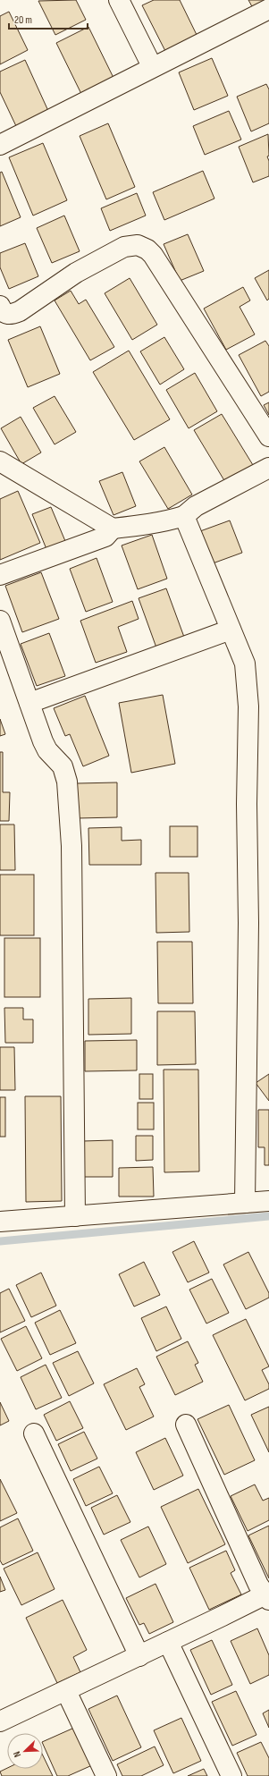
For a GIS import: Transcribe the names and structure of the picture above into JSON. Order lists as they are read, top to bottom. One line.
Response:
{"scale_bar":"20 m","north":"bottom left"}
